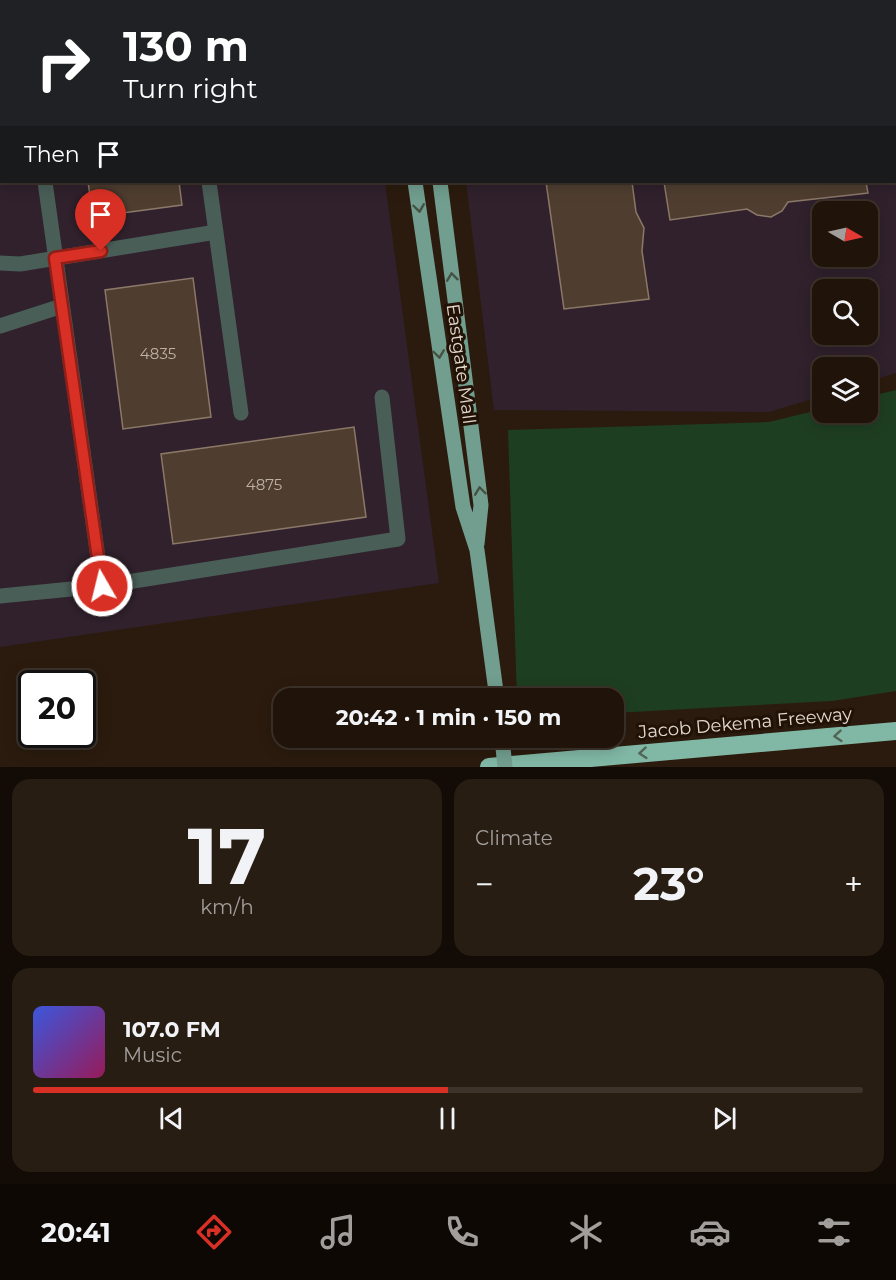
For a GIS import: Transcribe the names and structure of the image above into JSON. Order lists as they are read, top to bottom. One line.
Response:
{"streets":{"highway":["Jacob Dekema Freeway"],"main road":["Eastgate Mall"]},"one_way":["Jacob Dekema Freeway"],"house_numbers":["4835","4875"],"north":"right","page":{"turn":["130 m","Turn right"],"then":"Then","limit":"20","trip":"20:42 · 1 min · 150 m","tile":[["17","km/h"],"Climate"],"heat":["−","23°","+"],"song":["107.0 FM","Music"],"tabs":"20:41"}}
